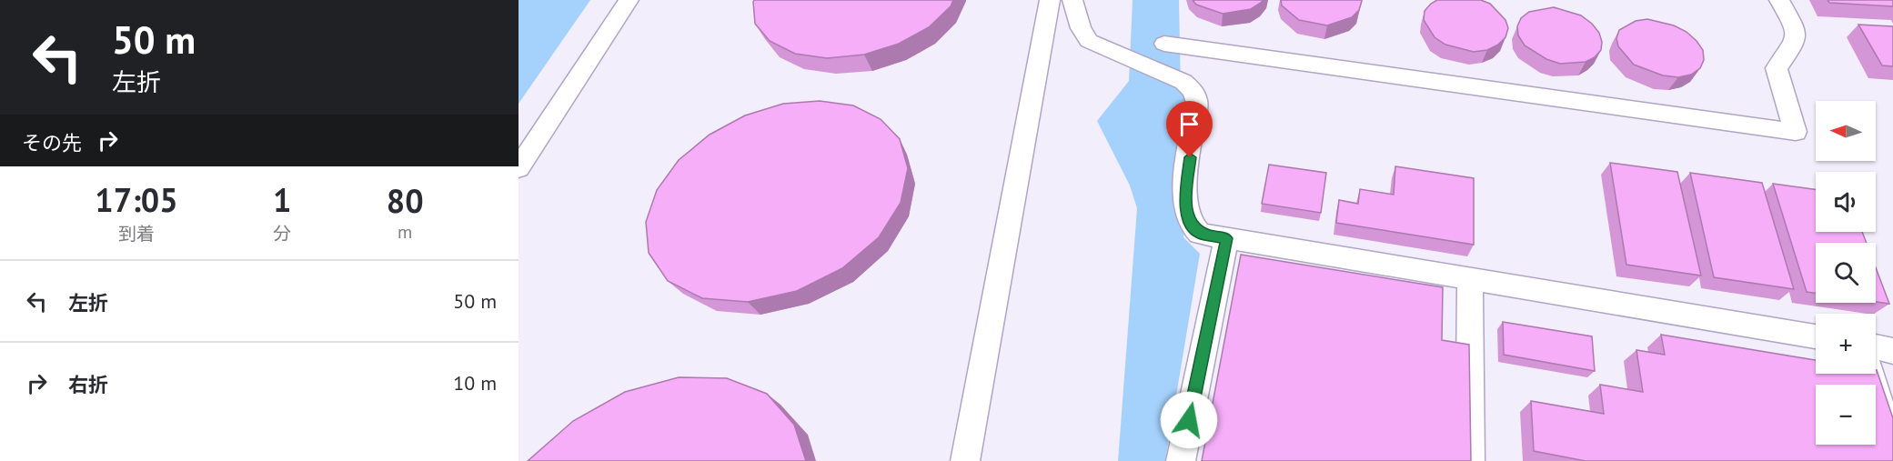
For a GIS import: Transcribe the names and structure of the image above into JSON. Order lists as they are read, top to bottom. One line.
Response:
{"north":"left","page":{"turn":["50 m","左折"],"map_buttons":["+","−"],"then":"その先","eta":["17:05","到着","1","分","80","m"],"list":[{"name":"左折","value":"50 m"},{"name":"右折","value":"10 m"}]}}
